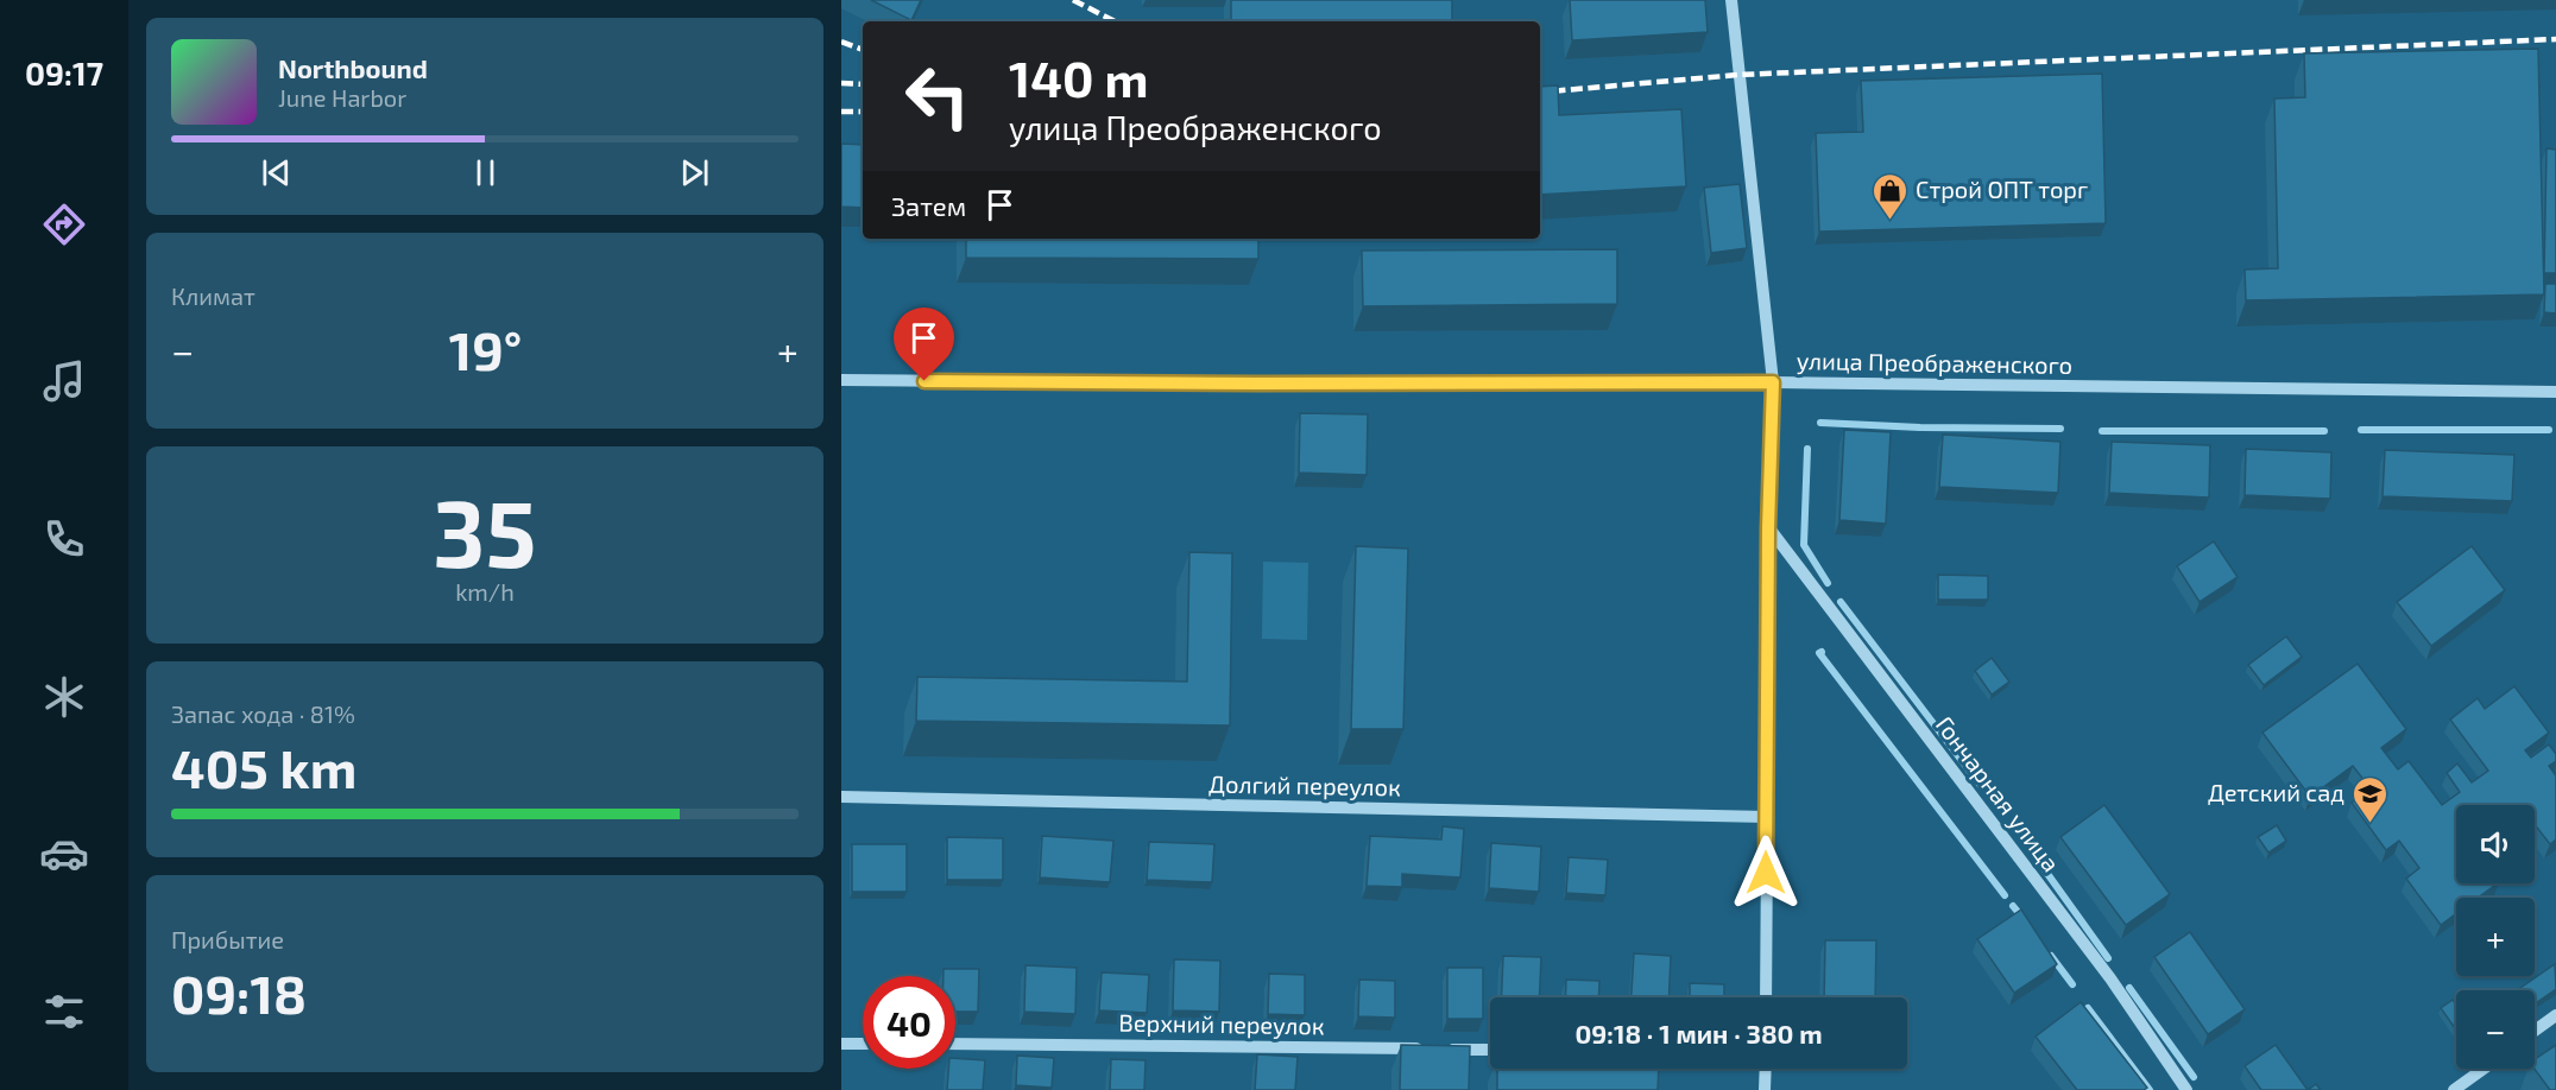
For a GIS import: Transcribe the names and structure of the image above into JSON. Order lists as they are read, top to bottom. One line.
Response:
{"streets":{"street":["улица Преображенского","Долгий переулок","Гончарная улица","Верхний переулок"]},"places":{"shop":["Строй ОПТ торг"],"school or university":["Детский сад"]},"page":{"tabs":"09:17","turn":["140 m","улица Преображенского"],"song":["Northbound","June Harbor"],"then":"Затем","tile":["Климат",["35","km/h"],["Запас хода · 81%","405 km"],["Прибытие","09:18"]],"heat":["−","19°","+"],"map_buttons":["+","−"],"limit":"40","trip":"09:18 · 1 мин · 380 m"}}
